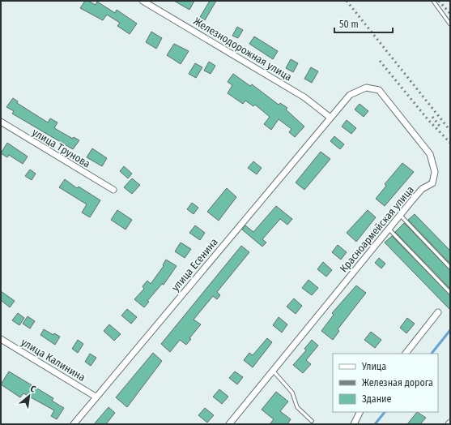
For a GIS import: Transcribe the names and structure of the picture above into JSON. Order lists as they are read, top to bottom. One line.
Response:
{"streets":{"street":["Железнодорожная улица","улица Трунова","Красноармейская улица","улица Есенина","улица Калинина"]},"crossings":[["Железнодорожная улица","Красноармейская улица"],["Железнодорожная улица","улица Есенина"],["Красноармейская улица","улица Есенина"],["улица Есенина","улица Калинина"]],"legend":["Улица","Железная дорога","Здание"],"scale_bar":"50 m","north":"top right"}
